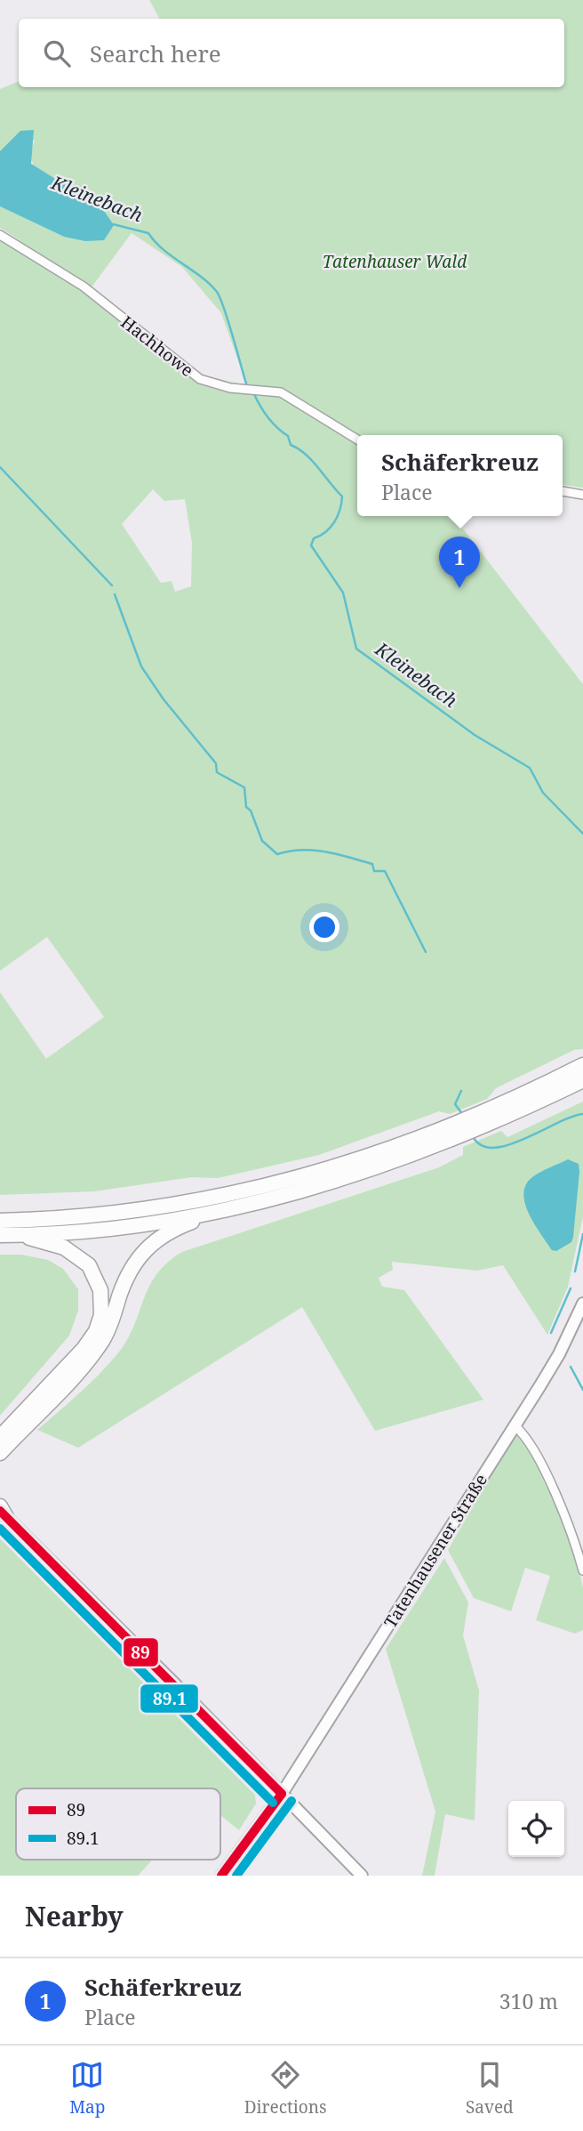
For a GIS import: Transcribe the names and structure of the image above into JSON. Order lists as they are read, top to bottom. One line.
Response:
{"streets":{"main road":["Tatenhausener Straße"],"street":["Hachhowe"]},"water":["Kleinebach"],"parks":["Tatenhauser Wald"],"lines":["transit line 89","transit line 89.1"],"legend":["89","89.1"],"page":{"search":"Search here","popup":["Schäferkreuz","Place"],"pins":"1","heading":"Nearby","list":[{"mark":"1","name":"Schäferkreuz","note":"Place","value":"310 m"}],"nav":["Map","Directions","Saved"]}}
